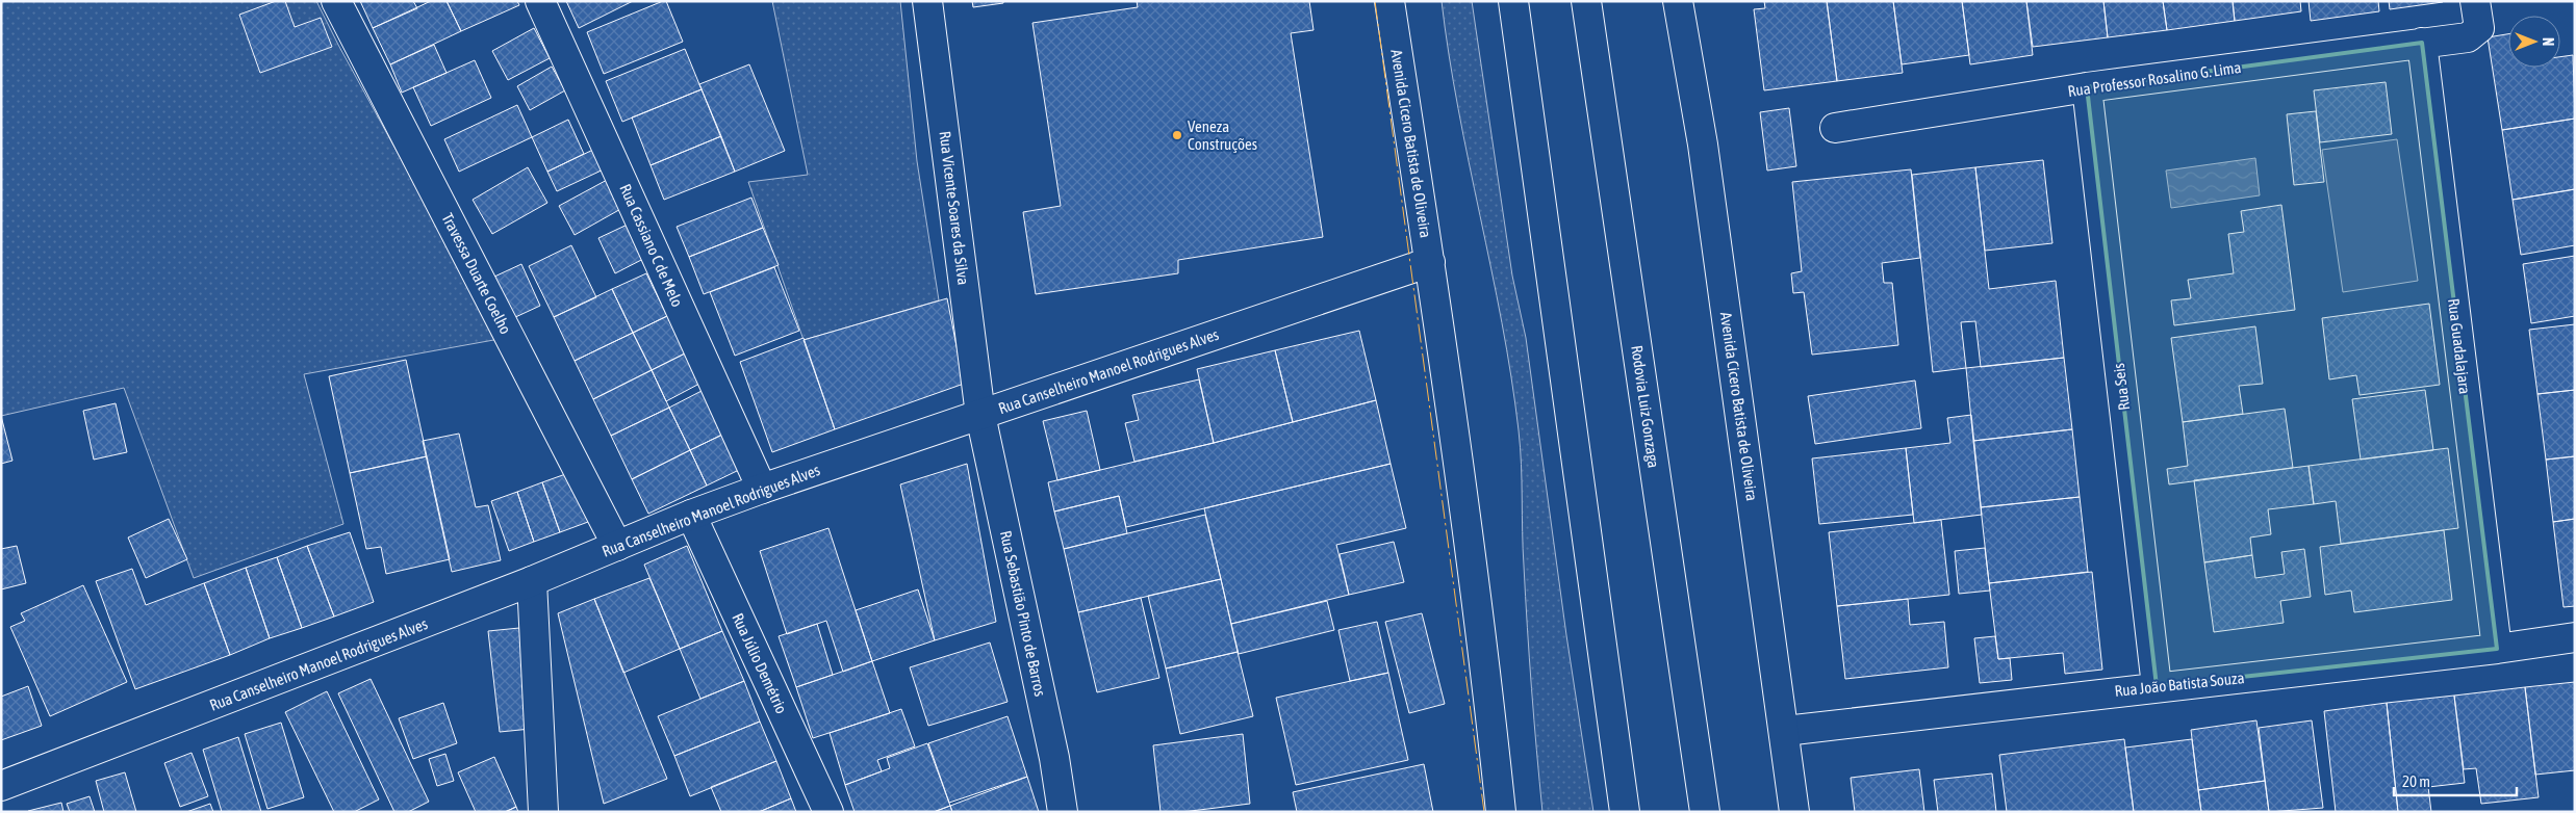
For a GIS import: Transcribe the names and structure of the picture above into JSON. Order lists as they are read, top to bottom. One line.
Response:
{"streets":{"main road":["Rua Professor Rosalino G. Lima","Avenida Cicero Batista de Oliveira","Rua Vicente Soares da Silva","Rua Cassiano C de Melo","Travessa Duarte Coelho","Rua Guadalajara","Rua Canselheiro Manoel Rodrigues Alves","Rua Seis","Rodovia Luiz Gonzaga","Rua Sebastião Pinto de Barros","Rua Júlio Demétrio","Rua João Batista Souza"]},"crossings":[["Rua Professor Rosalino G. Lima","Rua Guadalajara"],["Rua Professor Rosalino G. Lima","Rua Seis"],["Avenida Cicero Batista de Oliveira","Rua Canselheiro Manoel Rodrigues Alves"],["Avenida Cicero Batista de Oliveira","Rua João Batista Souza"],["Rua Vicente Soares da Silva","Rua Canselheiro Manoel Rodrigues Alves"],["Rua Vicente Soares da Silva","Rua Sebastião Pinto de Barros"],["Rua Cassiano C de Melo","Rua Canselheiro Manoel Rodrigues Alves"],["Travessa Duarte Coelho","Rua Canselheiro Manoel Rodrigues Alves"],["Rua Guadalajara","Rua João Batista Souza"],["Rua Canselheiro Manoel Rodrigues Alves","Rua Sebastião Pinto de Barros"],["Rua Canselheiro Manoel Rodrigues Alves","Rua Júlio Demétrio"],["Rua Seis","Rua João Batista Souza"]],"places":["Veneza Construções"],"scale_bar":"20 m","north":"right"}
